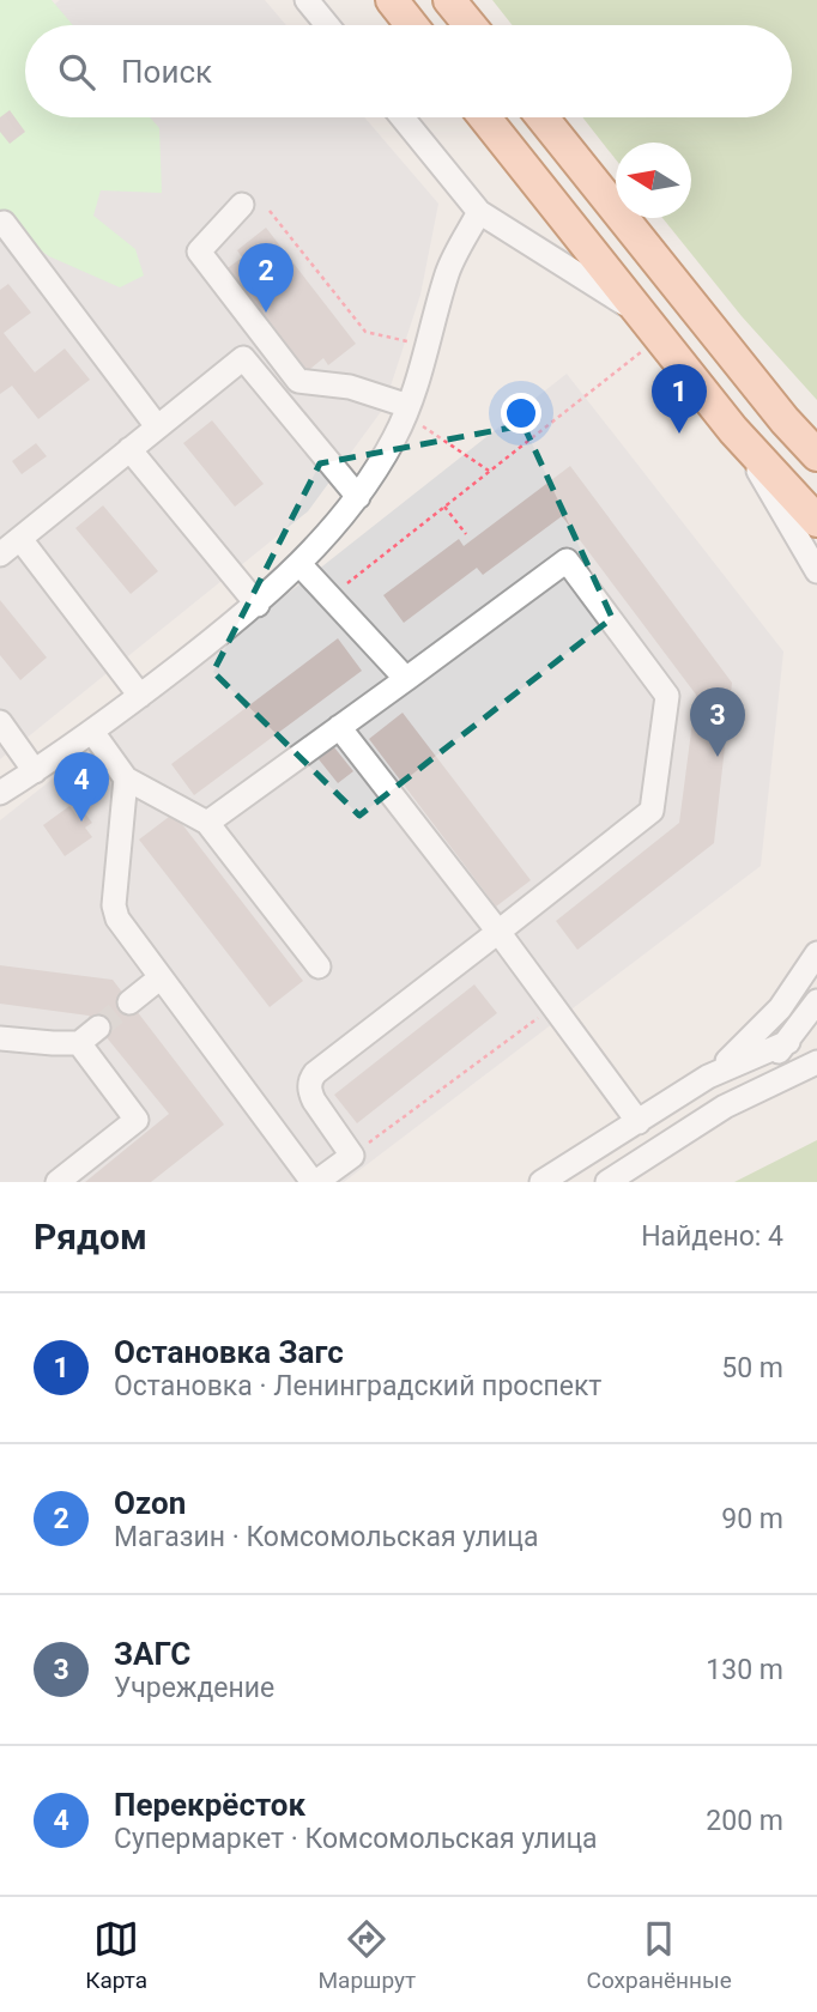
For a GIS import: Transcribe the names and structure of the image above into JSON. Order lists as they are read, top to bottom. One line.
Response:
{"north":"left","page":{"search":"Поиск","pins":["2","1","3","4"],"heading":["Рядом","Найдено: 4"],"list":[{"mark":"1","name":"Остановка Загс","note":"Остановка · Ленинградский проспект","value":"50 m"},{"mark":"2","name":"Ozon","note":"Магазин · Комсомольская улица","value":"90 m"},{"mark":"3","name":"ЗАГС","note":"Учреждение","value":"130 m"},{"mark":"4","name":"Перекрёсток","note":"Супермаркет · Комсомольская улица","value":"200 m"}],"nav":["Карта","Маршрут","Сохранённые"]}}
